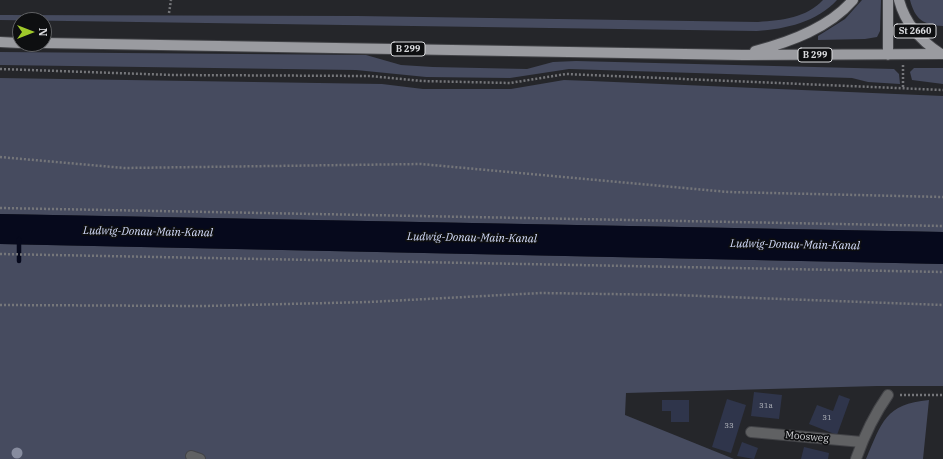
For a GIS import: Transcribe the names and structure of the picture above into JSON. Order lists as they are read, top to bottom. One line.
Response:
{"streets":{"main road":["St 2660","B 299"],"street":["Moosweg"]},"crossings":[["St 2660","B 299"]],"water":["Ludwig-Donau-Main-Kanal"],"house_numbers":["31a","31","33"],"north":"right"}
